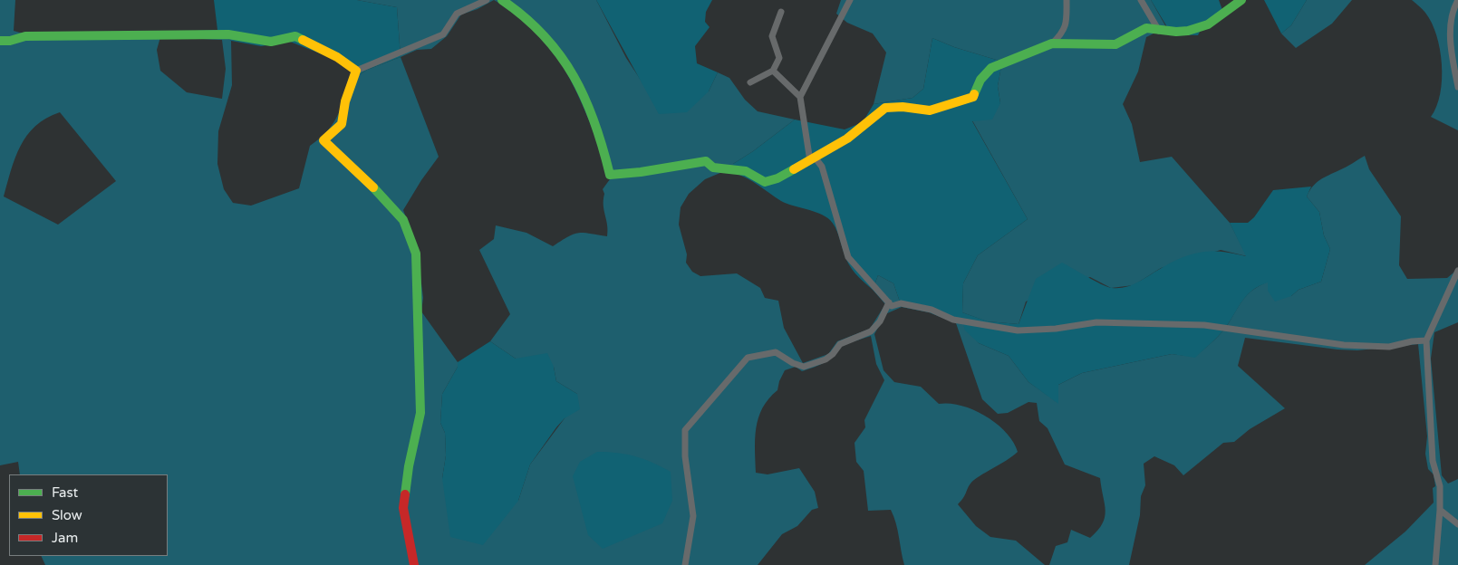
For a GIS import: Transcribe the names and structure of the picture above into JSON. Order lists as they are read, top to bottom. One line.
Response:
{"legend":["Fast","Slow","Jam"]}
